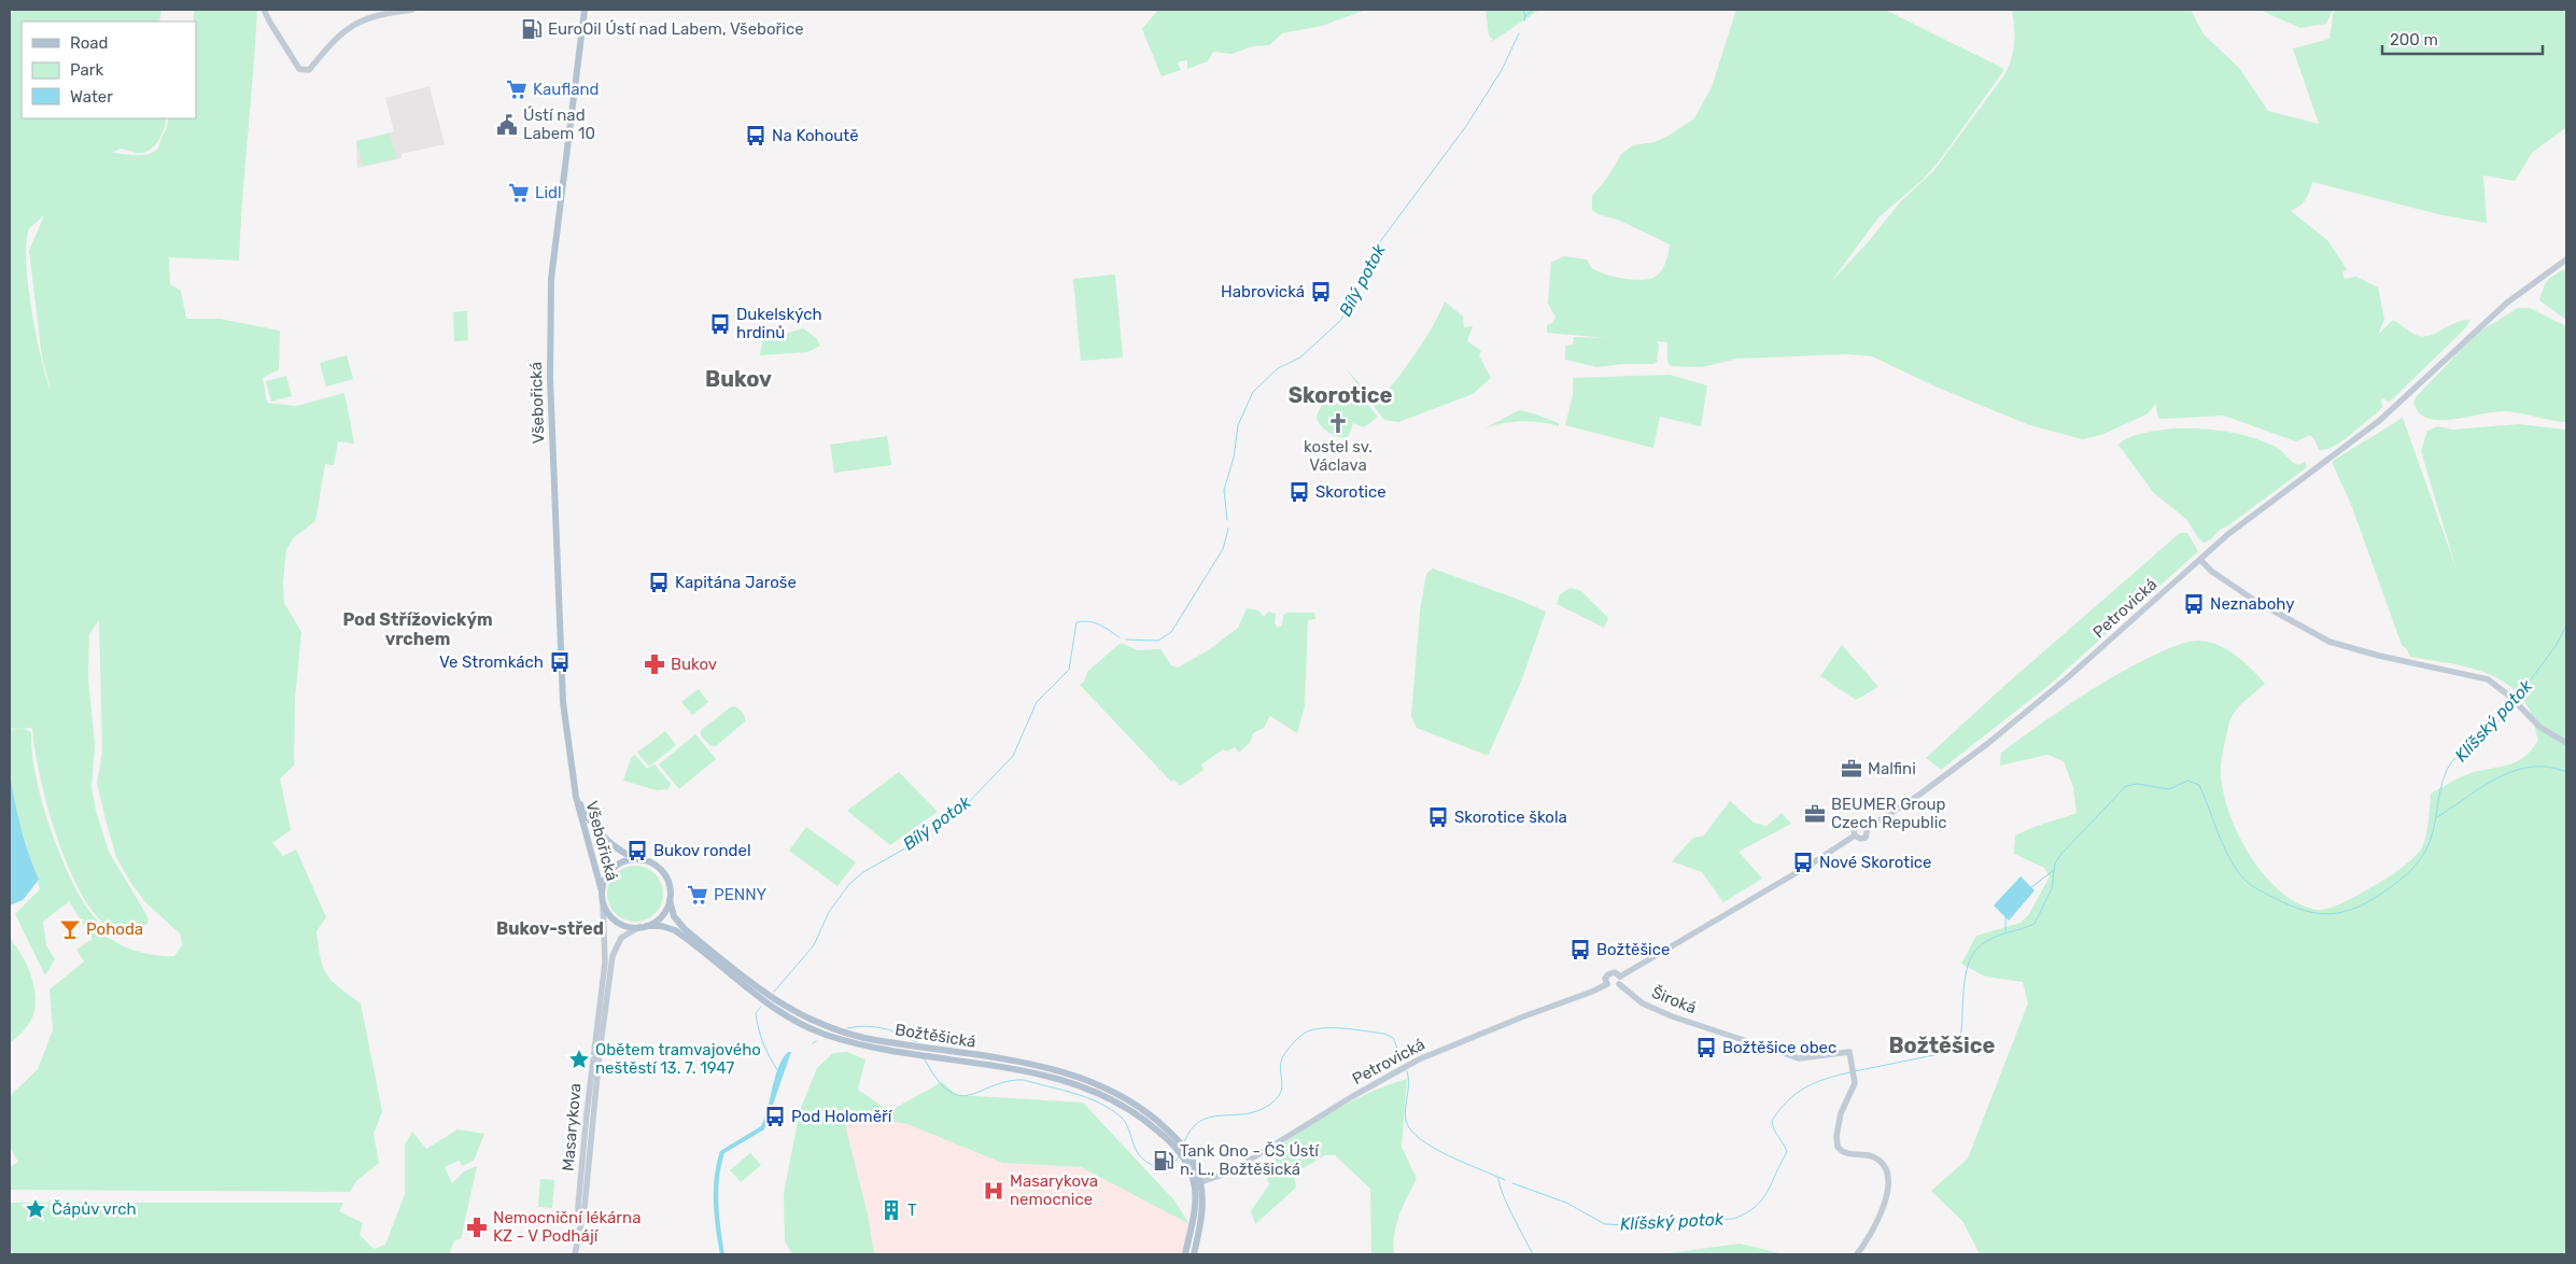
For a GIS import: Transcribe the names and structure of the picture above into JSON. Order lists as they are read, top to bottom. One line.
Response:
{"streets":{"main road":["Všebořická","Božtěšická"],"street":["Petrovická","Široká","Masarykova"]},"crossings":[["Všebořická","Božtěšická"],["Všebořická","Masarykova"],["Petrovická","Široká"],["Petrovická","Božtěšická"],["Božtěšická","Masarykova"]],"districts":["Bukov","Skorotice","Pod Střížovickým vrchem","Bukov-střed","Božtěšice"],"water":["Bílý potok","Klíšský potok"],"places":{"fuel station":["EuroOil Ústí nad Labem, Všebořice","Tank Ono - ČS Ústí n. L., Božtěšická"],"supermarket":["Kaufland","Lidl","PENNY"],"public building":["Ústí nad Labem 10"],"bus stop":["Na Kohoutě","Habrovická","Dukelských hrdinů","Skorotice","Kapitána Jaroše","Neznabohy","Ve Stromkách","Skorotice škola","Bukov rondel","Nové Skorotice","Božtěšice","Božtěšice obec","Pod Holoměří"],"church":["kostel sv. Václava"],"pharmacy":["Bukov","Nemocniční lékárna KZ - V Podhájí"],"office":["Malfini","BEUMER Group Czech Republic"],"bar":["Pohoda"],"place":["Obětem tramvajového neštěstí 13. 7. 1947","Čápův vrch"],"hospital":["Masarykova nemocnice"],"building":["T"]},"legend":["Road","Park","Water"],"scale_bar":"200 m"}
